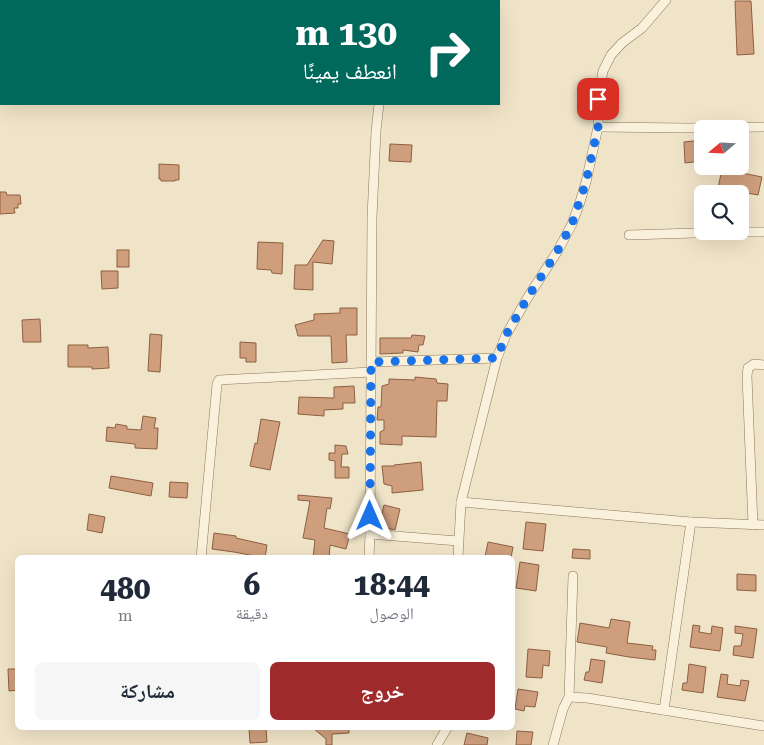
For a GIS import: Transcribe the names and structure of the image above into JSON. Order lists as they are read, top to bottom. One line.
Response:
{"north":"left","page":{"turn":["130 m","انعطف يمينًا"],"eta":["18:44","الوصول","6","دقيقة","480","m"],"buttons":["خروج","مشاركة"]}}
